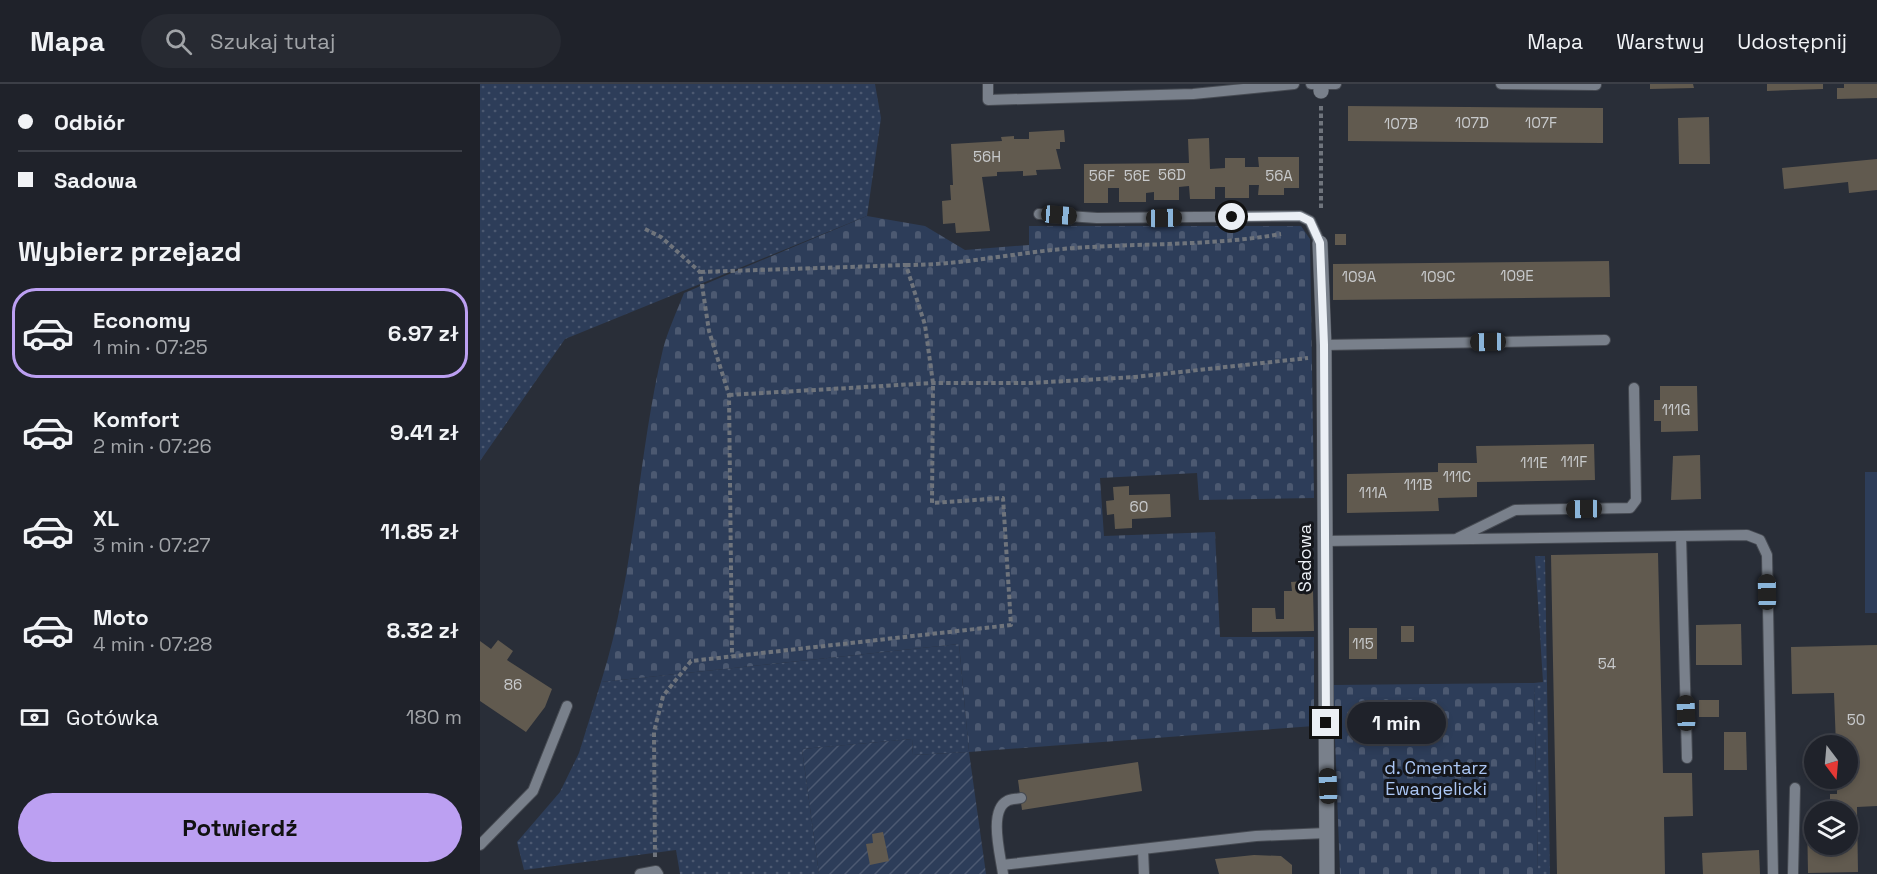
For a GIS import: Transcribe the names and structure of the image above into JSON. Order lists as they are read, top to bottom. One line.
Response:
{"streets":{"street":["Sadowa"]},"parks":["d. Cmentarz Ewangelicki"],"house_numbers":["107D","107F","107B","56H","56D","56F","56E","56A","109E","109A","109C","111G","111F","111E","111C","111B","111A","60","115","54","86","50"],"north":"bottom","page":{"header":"Mapa","search":"Szukaj tutaj","nav":["Mapa","Warstwy","Udostępnij"],"banner":["Odbiór","Sadowa"],"heading":"Wybierz przejazd","list":[{"name":"Economy","note":"1 min · 07:25","value":"6.97 zł"},{"name":"Komfort","note":"2 min · 07:26","value":"9.41 zł"},{"name":"XL","note":"3 min · 07:27","value":"11.85 zł"},{"name":"Moto","note":"4 min · 07:28","value":"8.32 zł"}],"pay":["Gotówka","180 m"],"bubble":"1 min","buttons":"Potwierdź"}}
